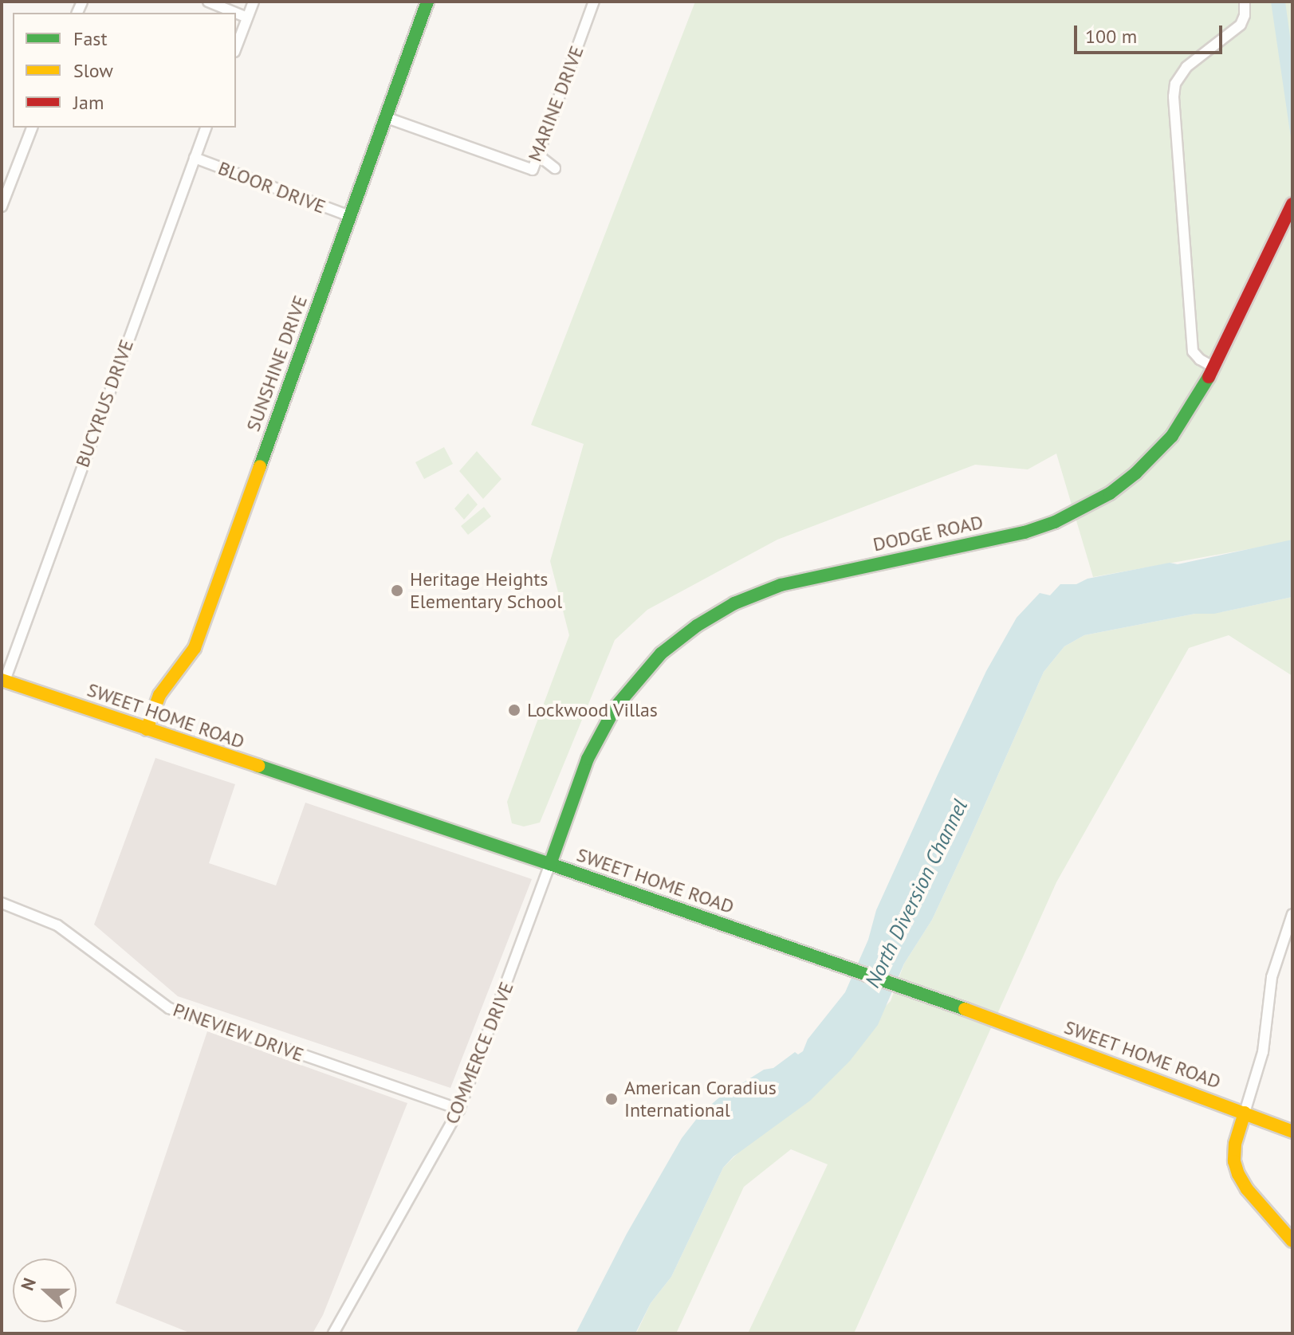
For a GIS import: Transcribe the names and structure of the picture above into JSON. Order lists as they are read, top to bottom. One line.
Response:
{"streets":{"street":["MARINE DRIVE","BLOOR DRIVE","SUNSHINE DRIVE","BUCYRUS DRIVE","DODGE ROAD","SWEET HOME ROAD","PINEVIEW DRIVE","COMMERCE DRIVE"]},"crossings":[["MARINE DRIVE","SUNSHINE DRIVE"],["BLOOR DRIVE","SUNSHINE DRIVE"],["BLOOR DRIVE","BUCYRUS DRIVE"],["SUNSHINE DRIVE","SWEET HOME ROAD"],["BUCYRUS DRIVE","SWEET HOME ROAD"],["DODGE ROAD","SWEET HOME ROAD"],["DODGE ROAD","COMMERCE DRIVE"],["SWEET HOME ROAD","COMMERCE DRIVE"],["PINEVIEW DRIVE","COMMERCE DRIVE"]],"water":["North Diversion Channel"],"places":["Heritage Heights Elementary School","Lockwood Villas","American Coradius International"],"legend":["Fast","Slow","Jam"],"scale_bar":"100 m","north":"left"}
